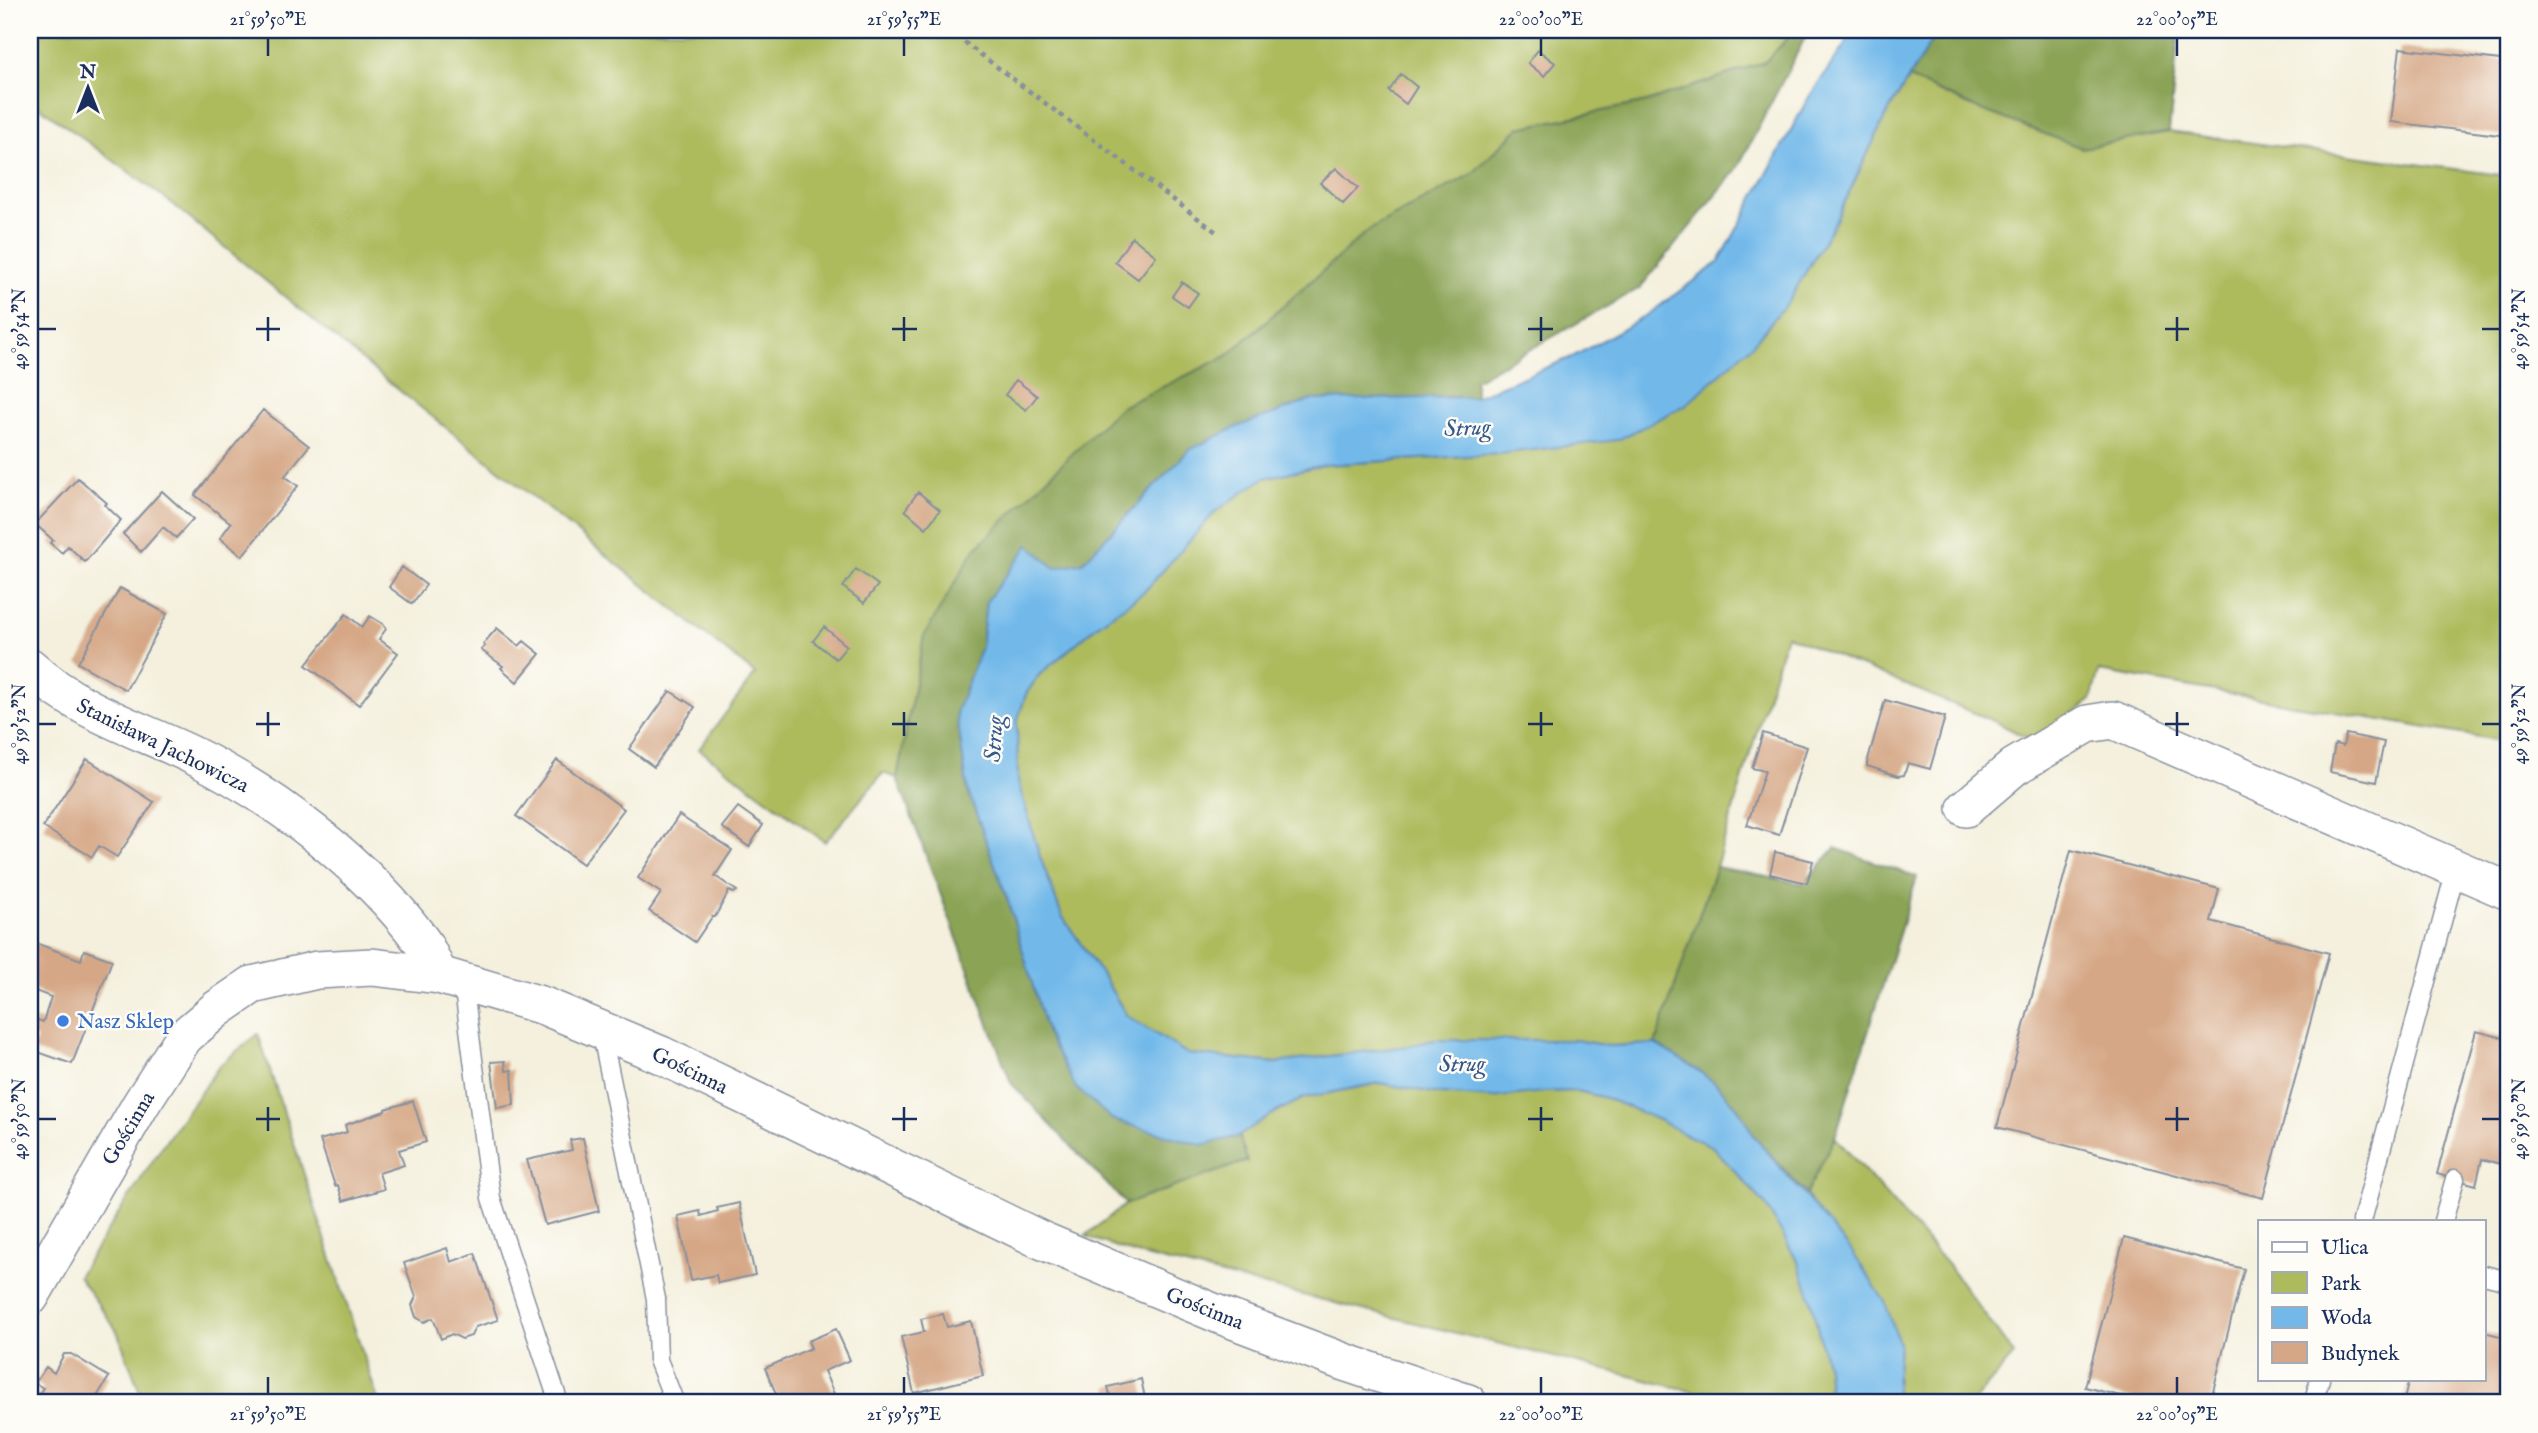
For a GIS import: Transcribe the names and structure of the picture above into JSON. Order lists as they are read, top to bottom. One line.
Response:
{"streets":{"street":["Stanisława Jachowicza","Gościnna"]},"crossings":[["Stanisława Jachowicza","Gościnna"]],"water":["Strug"],"places":["Nasz Sklep"],"legend":["Ulica","Park","Woda","Budynek"],"north":"top","coordinates":["21°59'50\"E","21°59'55\"E","22°00'00\"E","22°00'05\"E","49°59'54\"N","49°59'52\"N","49°59'50\"N"]}
